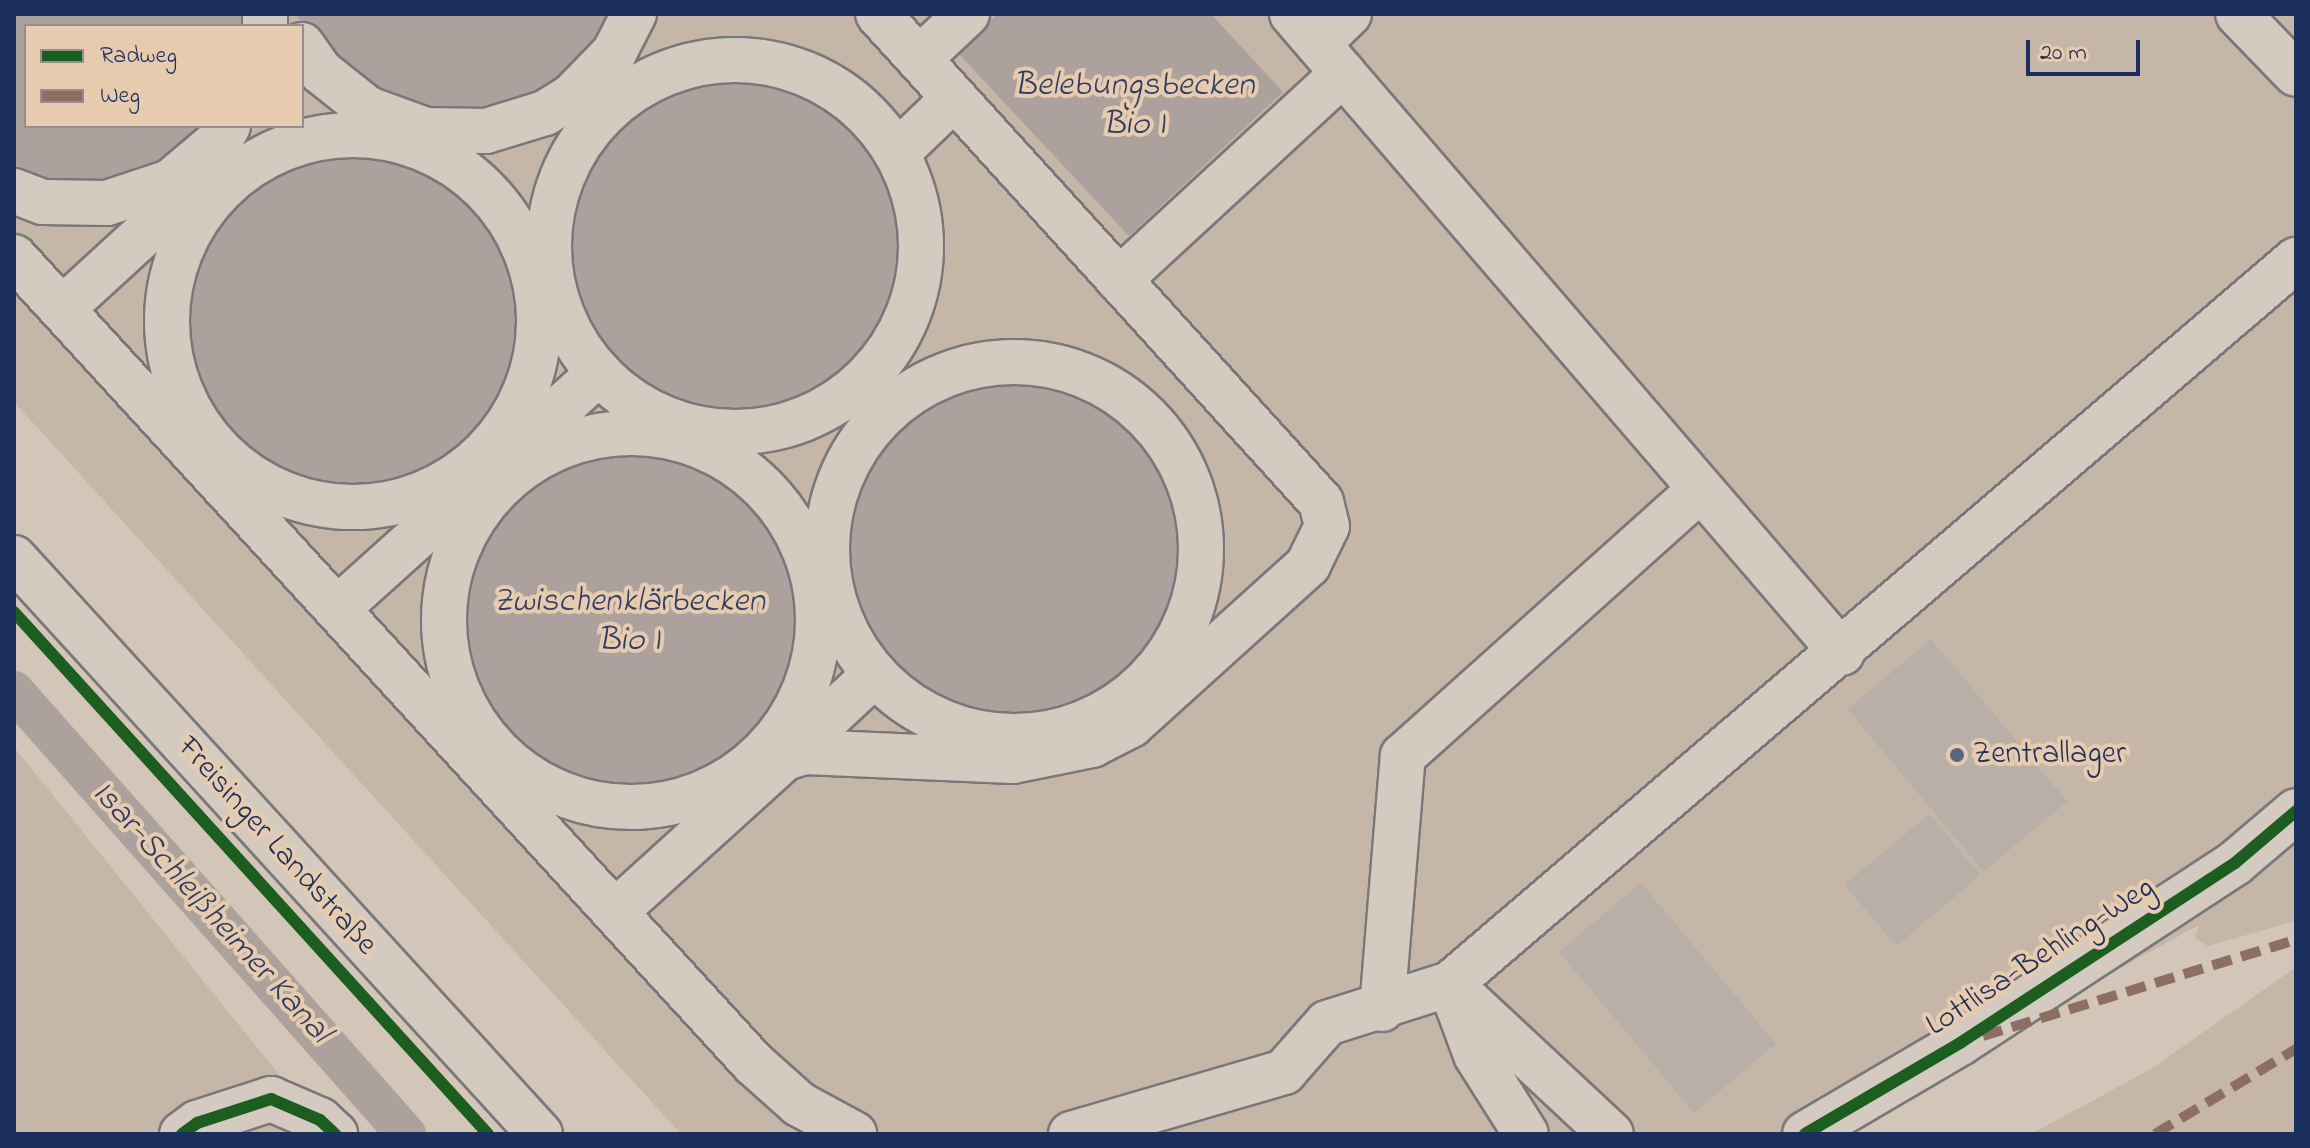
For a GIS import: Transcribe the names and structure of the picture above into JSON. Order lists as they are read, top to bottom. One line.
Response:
{"streets":{"main road":["Freisinger Landstraße","Lottlisa-Behling-Weg"]},"water":["Belebungsbecken Bio I","Zwischenklärbecken Bio I","Isar-Schleißheimer Kanal"],"places":["Zentrallager"],"legend":["Radweg","Weg"],"scale_bar":"20 m"}
